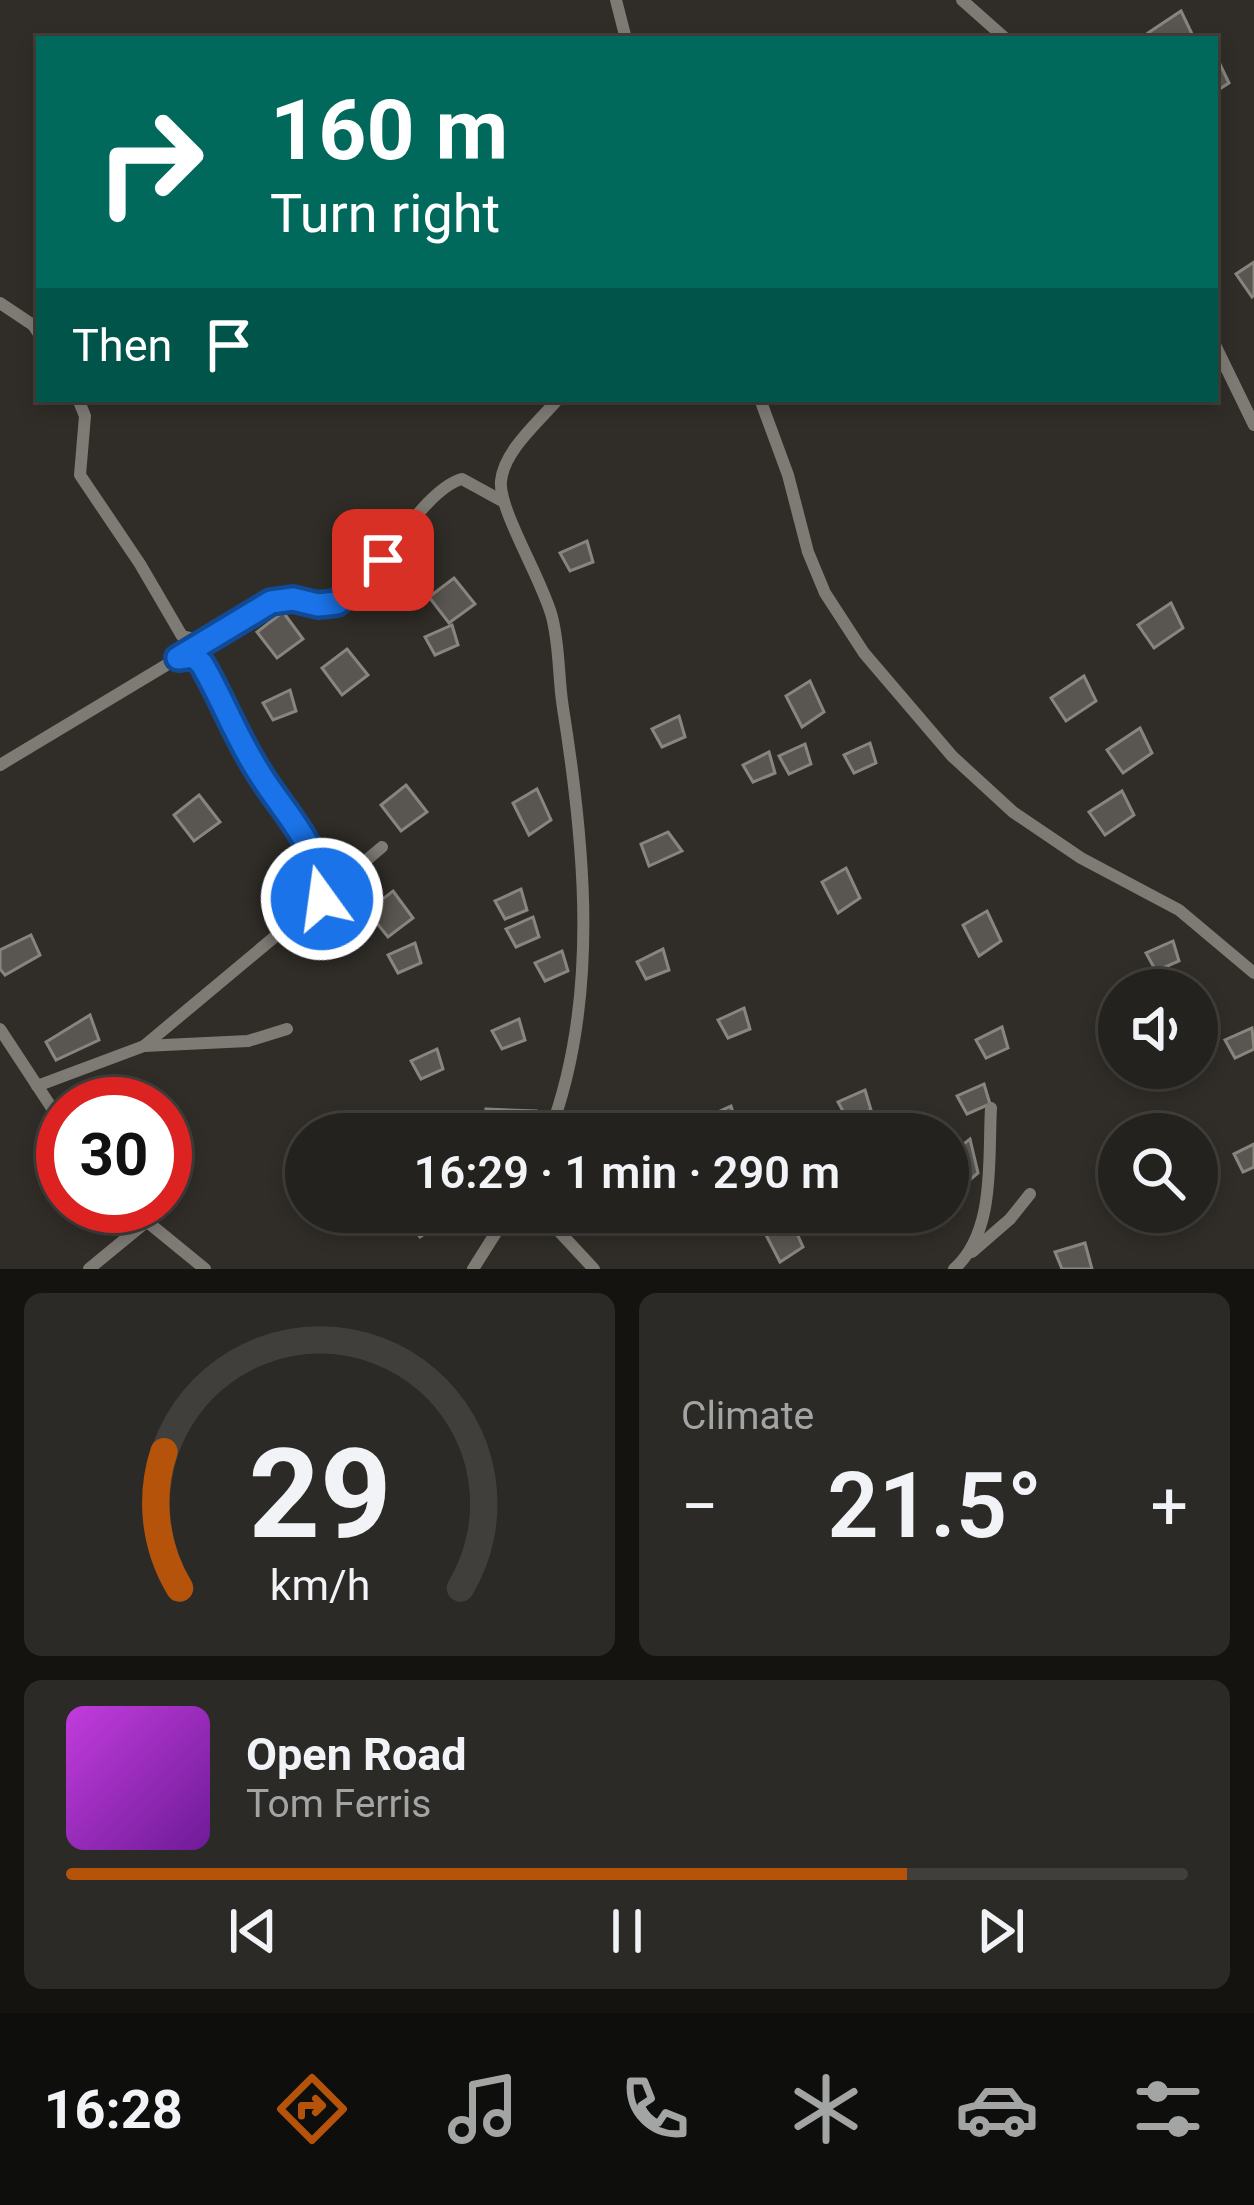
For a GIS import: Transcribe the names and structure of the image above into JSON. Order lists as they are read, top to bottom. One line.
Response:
{"page":{"turn":["160 m","Turn right"],"then":"Then","limit":"30","trip":"16:29 · 1 min · 290 m","tile":"Climate","heat":["−","21.5°","+"],"song":["Open Road","Tom Ferris"],"tabs":"16:28","gauge":["29","km/h"]}}
